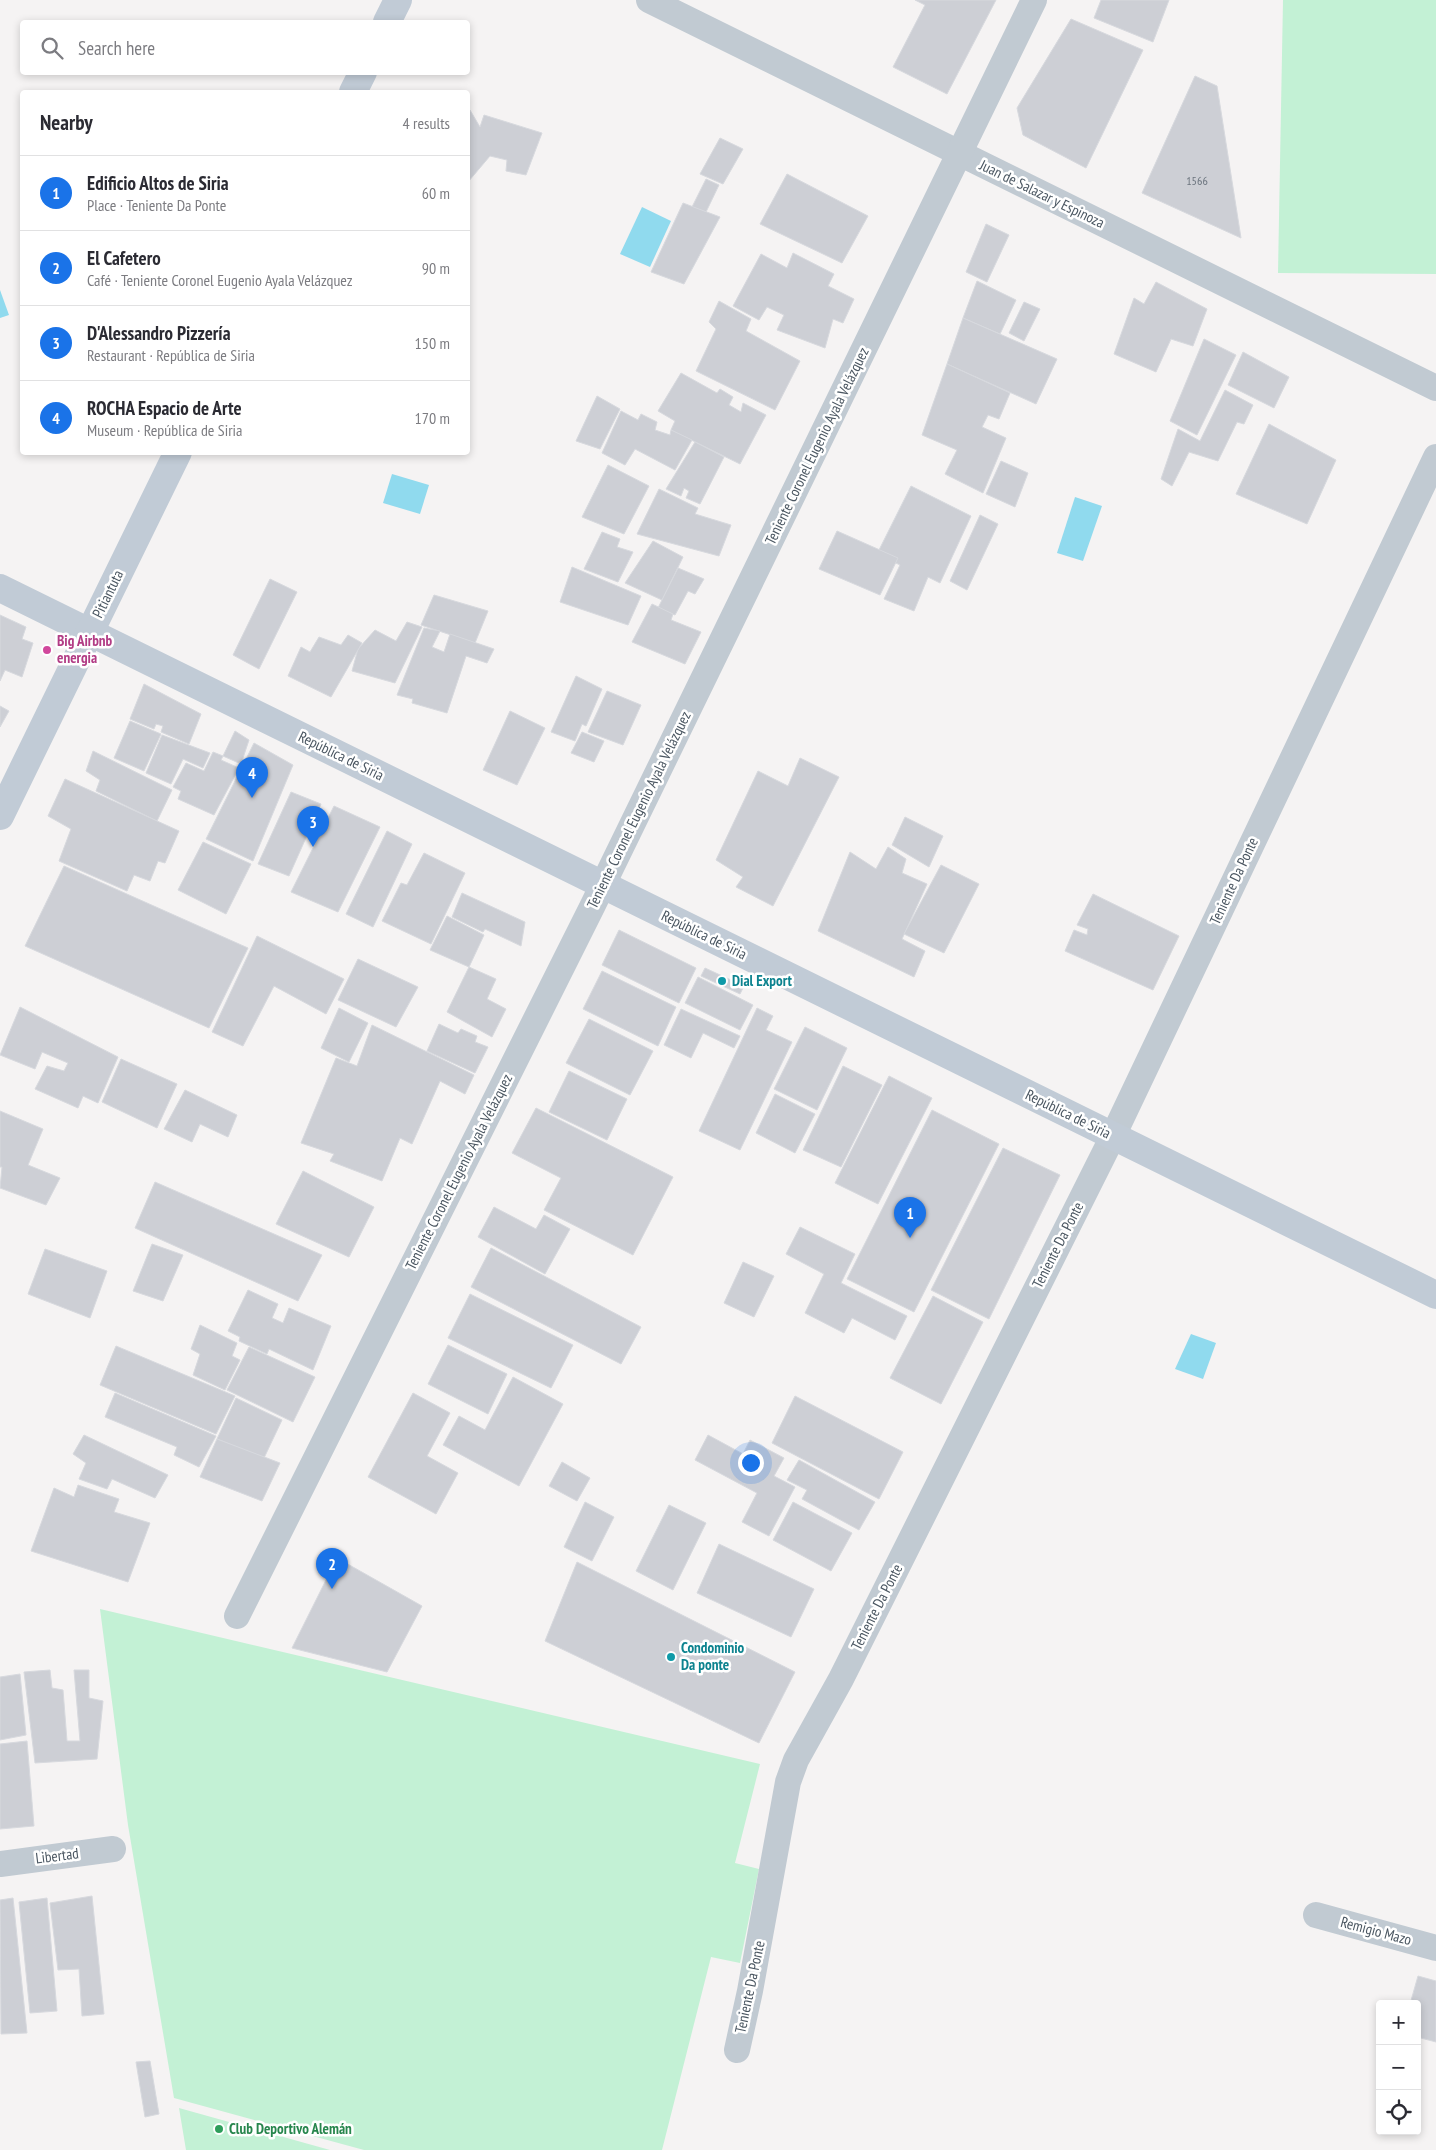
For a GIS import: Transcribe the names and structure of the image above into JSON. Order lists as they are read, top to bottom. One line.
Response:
{"streets":{"street":["Juan de Salazar y Espinoza","Teniente Coronel Eugenio Ayala Velázquez","Pitiantuta","República de Siria","Teniente Da Ponte","Libertad","Remigio Mazo"]},"crossings":[["Juan de Salazar y Espinoza","Teniente Coronel Eugenio Ayala Velázquez"],["Teniente Coronel Eugenio Ayala Velázquez","República de Siria"],["Pitiantuta","República de Siria"],["República de Siria","Teniente Da Ponte"]],"places":["Big Airbnb energia","Dial Export","Condominio Da ponte","Club Deportivo Alemán"],"house_numbers":["1566"],"page":{"search":"Search here","heading":["Nearby","4 results"],"list":[{"mark":"1","name":"Edificio Altos de Siria","note":"Place · Teniente Da Ponte","value":"60 m"},{"mark":"2","name":"El Cafetero","note":"Café · Teniente Coronel Eugenio Ayala Velázquez","value":"90 m"},{"mark":"3","name":"D'Alessandro Pizzería","note":"Restaurant · República de Siria","value":"150 m"},{"mark":"4","name":"ROCHA Espacio de Arte","note":"Museum · República de Siria","value":"170 m"}],"pins":["4","3","1","2"],"map_buttons":["+","−"]}}
